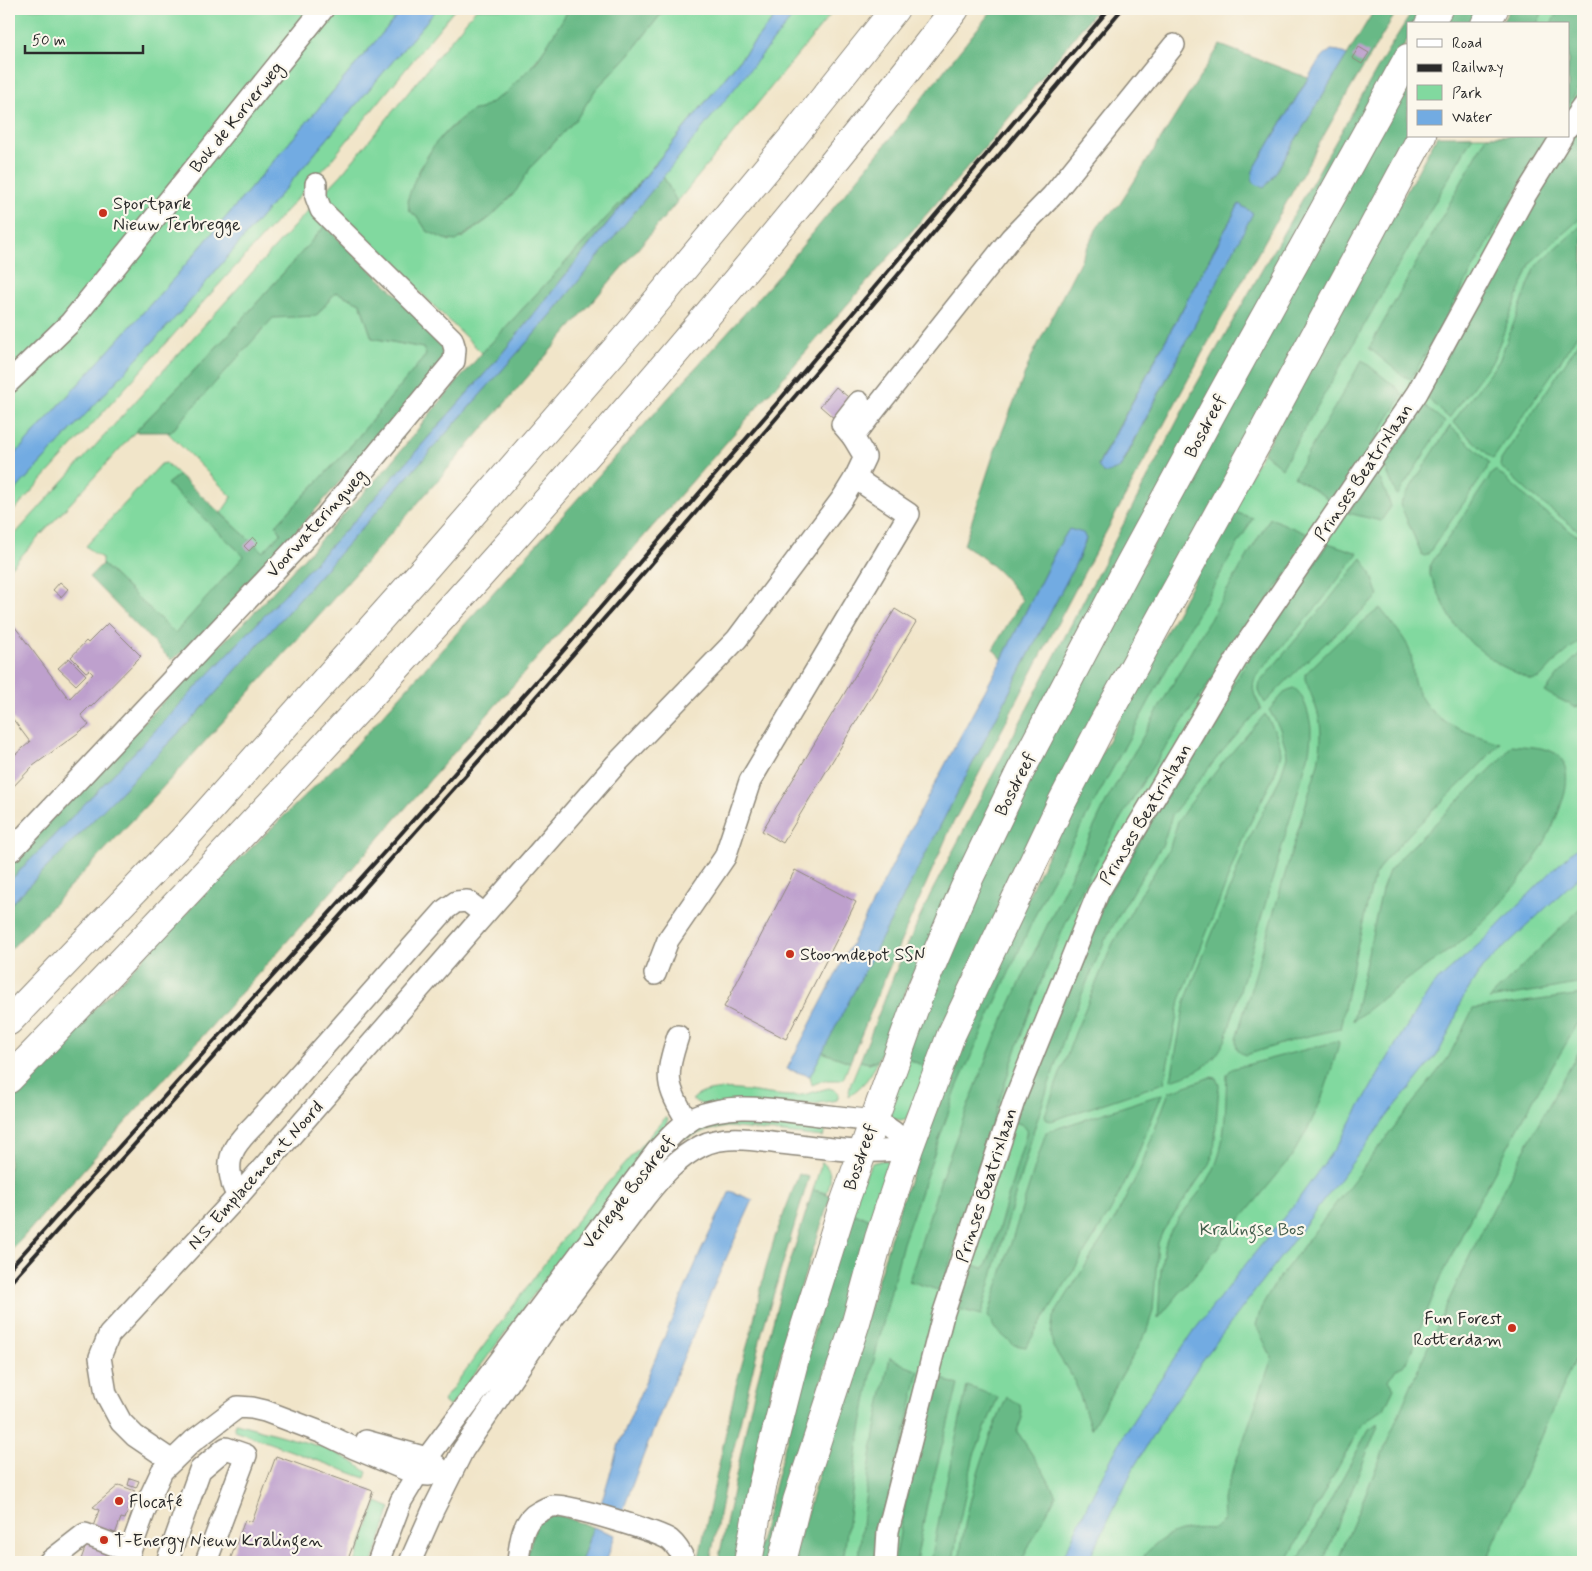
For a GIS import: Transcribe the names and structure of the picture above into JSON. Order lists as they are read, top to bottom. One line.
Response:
{"streets":{"highway":["Bosdreef"],"street":["Bok de Korverweg","Prinses Beatrixlaan","Voorwateringweg","N.S. Emplacement Noord","Verlegde Bosdreef"]},"crossings":[["Bosdreef","Verlegde Bosdreef"]],"parks":["Kralingse Bos"],"places":["Sportpark Nieuw Terbregge","Stoomdepot SSN","Fun Forest Rotterdam","Flocafé","T-Energy Nieuw Kralingen"],"legend":["Road","Railway","Park","Water"],"scale_bar":"50 m"}
